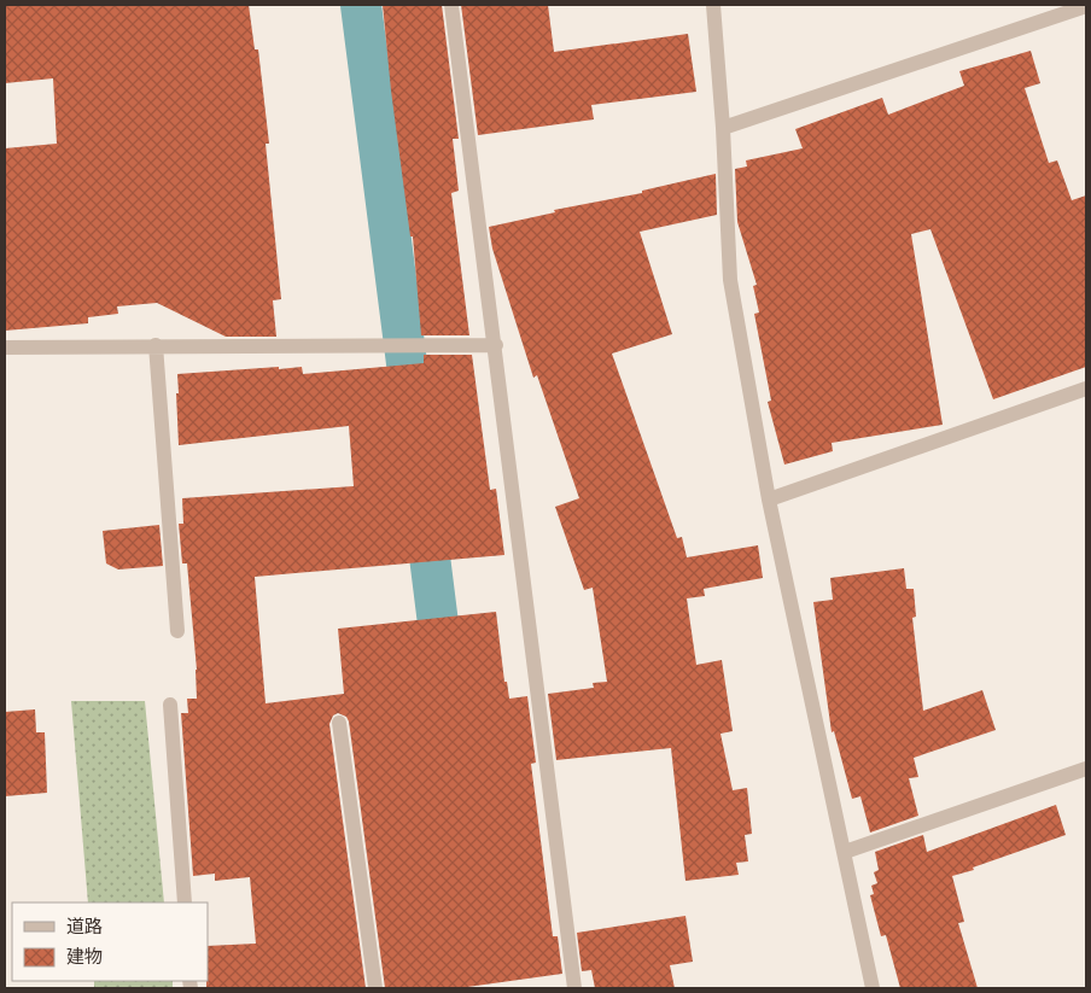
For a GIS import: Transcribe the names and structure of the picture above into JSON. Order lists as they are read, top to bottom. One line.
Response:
{"legend":["道路","建物"]}
